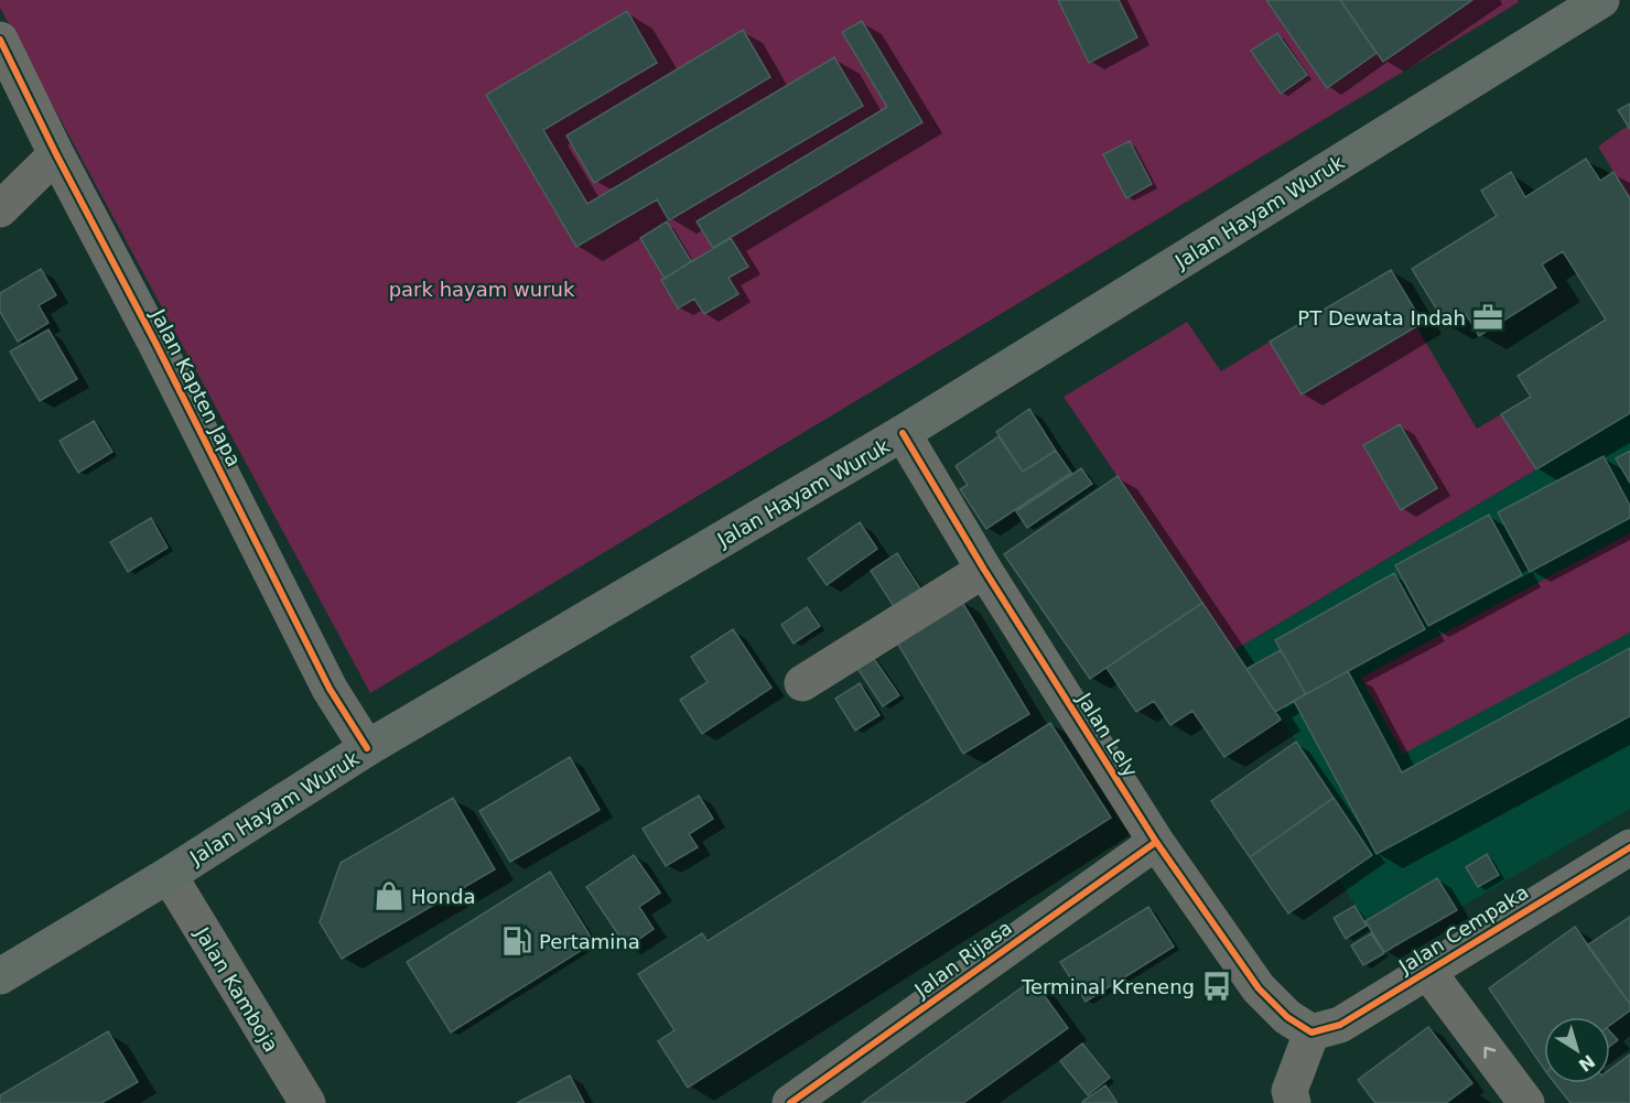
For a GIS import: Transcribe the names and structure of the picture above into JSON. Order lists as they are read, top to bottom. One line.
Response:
{"streets":{"main road":["Jalan Hayam Wuruk"],"street":["Jalan Kapten Japa","Jalan Lely","Jalan Cempaka","Jalan Rijasa","Jalan Kamboja"]},"crossings":[["Jalan Hayam Wuruk","Jalan Kapten Japa"],["Jalan Hayam Wuruk","Jalan Lely"],["Jalan Hayam Wuruk","Jalan Kamboja"],["Jalan Lely","Jalan Cempaka"],["Jalan Lely","Jalan Rijasa"]],"parks":["park hayam wuruk"],"places":{"office":["PT Dewata Indah"],"shop":["Honda"],"fuel station":["Pertamina"],"bus stop":["Terminal Kreneng"]},"north":"bottom right"}
